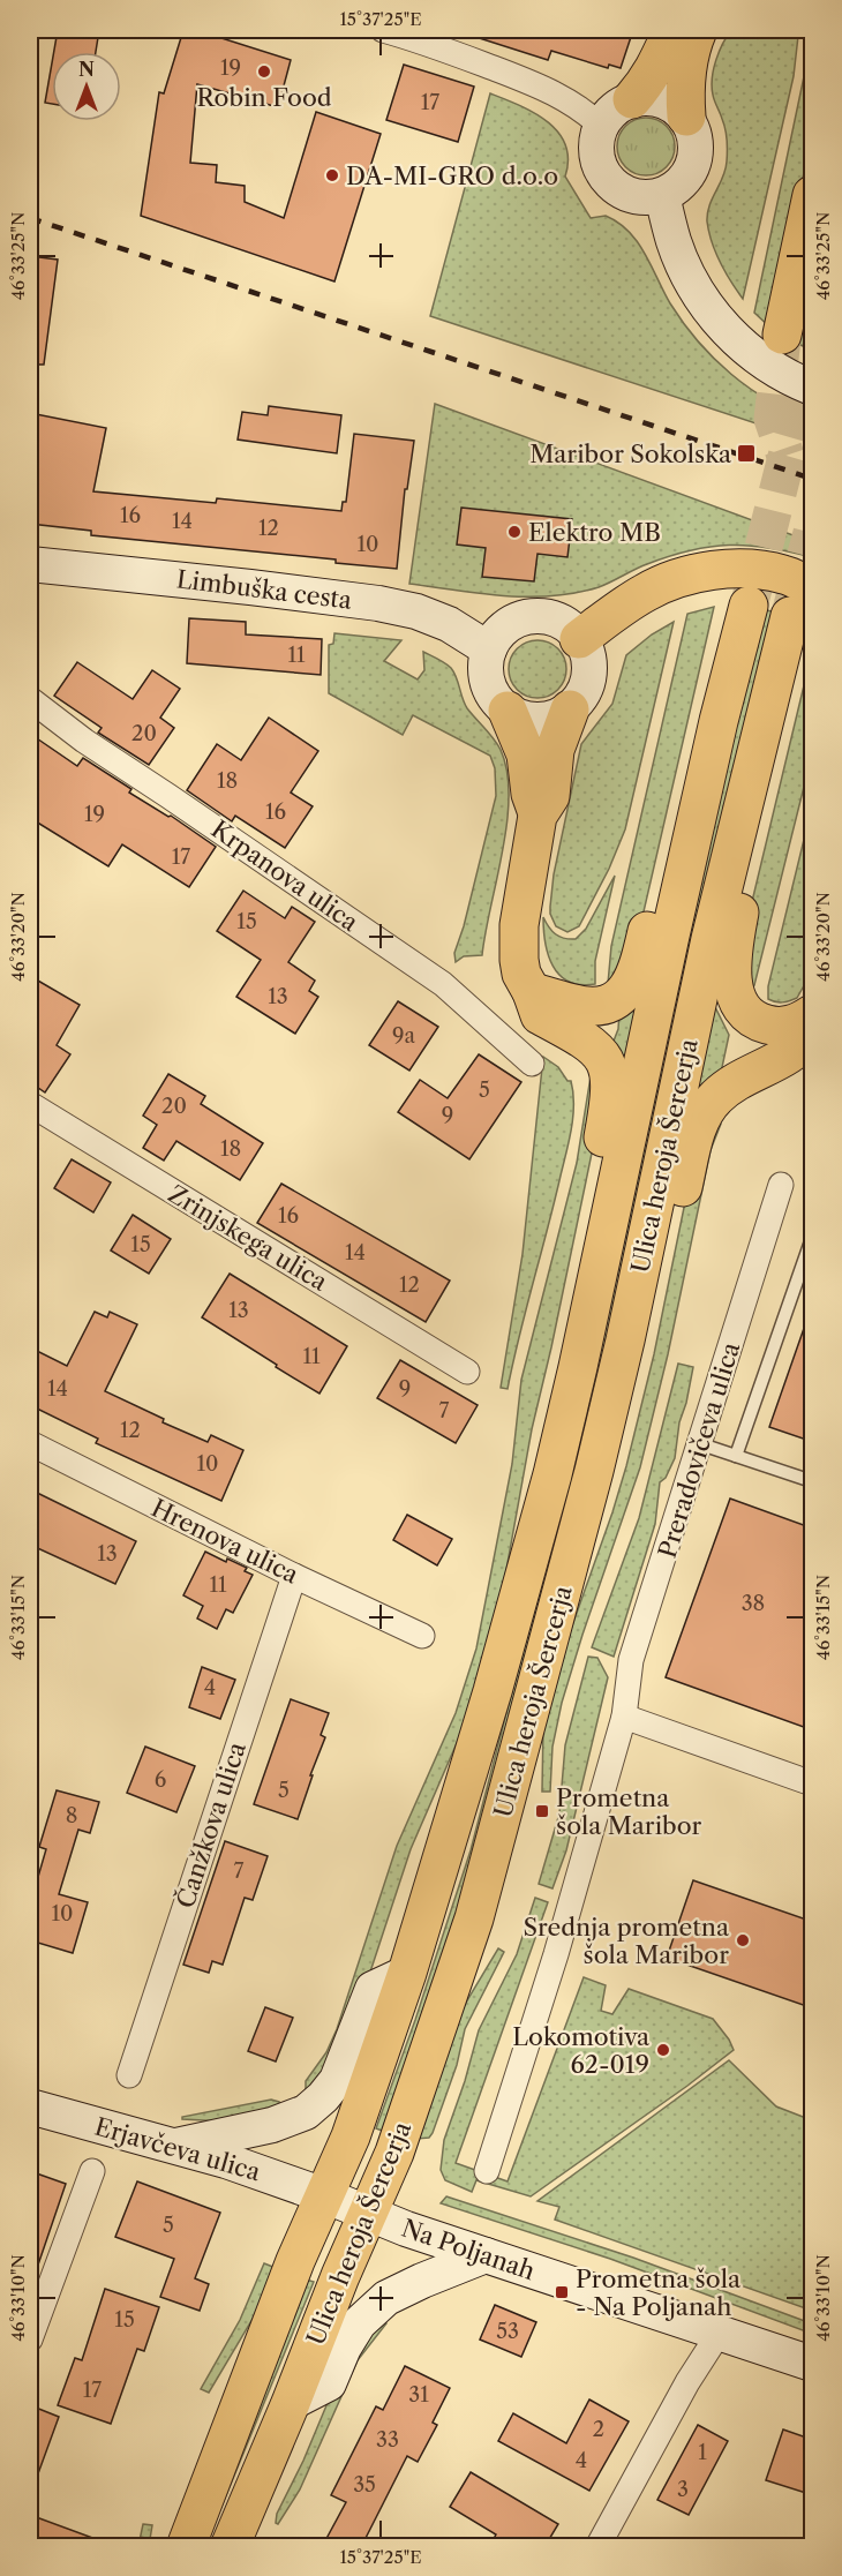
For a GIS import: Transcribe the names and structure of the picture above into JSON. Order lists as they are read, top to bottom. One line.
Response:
{"streets":{"main road":["Ulica heroja Šercerja"],"street":["Limbuška cesta","Krpanova ulica","Zrinjskega ulica","Preradovičeva ulica","Hrenova ulica","Čanžkova ulica","Erjavčeva ulica","Na Poljanah"]},"crossings":[["Ulica heroja Šercerja","Na Poljanah"],["Hrenova ulica","Čanžkova ulica"],["Erjavčeva ulica","Na Poljanah"]],"places":{"other":["Robin Food","DA-MI-GRO d.o.o","Elektro MB","Srednja prometna šola Maribor","Lokomotiva 62-019"],"transit":["Maribor Sokolska","Prometna šola Maribor","Prometna šola - Na Poljanah"]},"house_numbers":["19","17","16","14","12","10","11","20","18","16","19","17","15","13","9a","5","20","9","18","16","15","14","12","13","11","14","9","7","12","10","13","11","38","4","6","5","8","7","10","5","15","53","17","31","2","33","1","4","35","3"],"north":"top","coordinates":["15°37'25\"E","46°33'25\"N","46°33'20\"N","46°33'15\"N","46°33'10\"N"]}
